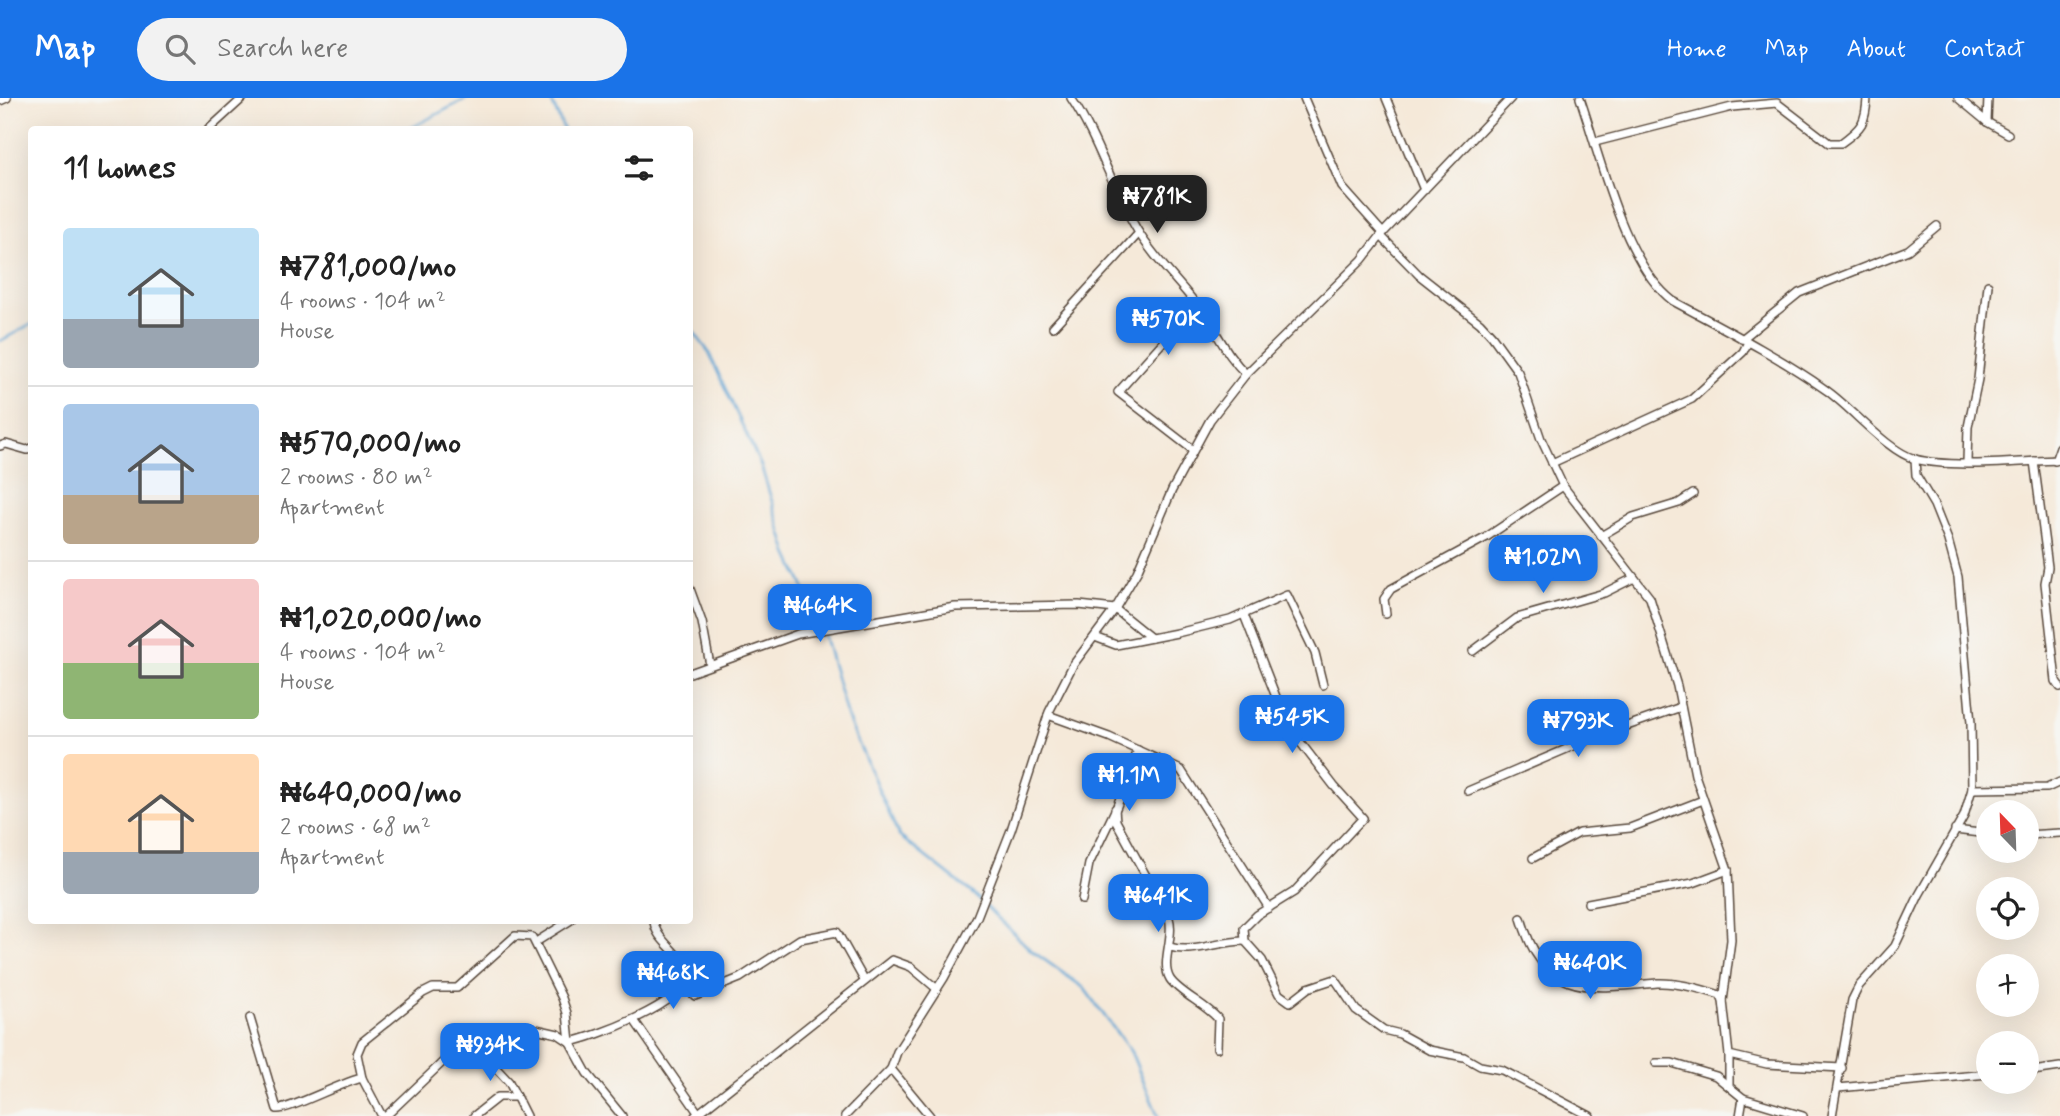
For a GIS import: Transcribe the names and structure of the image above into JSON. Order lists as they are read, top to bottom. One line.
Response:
{"north":"top left","page":{"header":"Map","search":"Search here","nav":["Home","Map","About","Contact"],"heading":"11 homes","price":["₦781K","₦570K","₦1.02M","₦464K","₦545K","₦793K","₦1.1M","₦641K","₦640K","₦468K","₦934K"],"list":[{"name":"₦781,000/mo","note":"4 rooms · 104 m² · House"},{"name":"₦570,000/mo","note":"2 rooms · 80 m² · Apartment"},{"name":"₦1,020,000/mo","note":"4 rooms · 104 m² · House"},{"name":"₦640,000/mo","note":"2 rooms · 68 m² · Apartment"}],"map_buttons":["+","−"]}}
